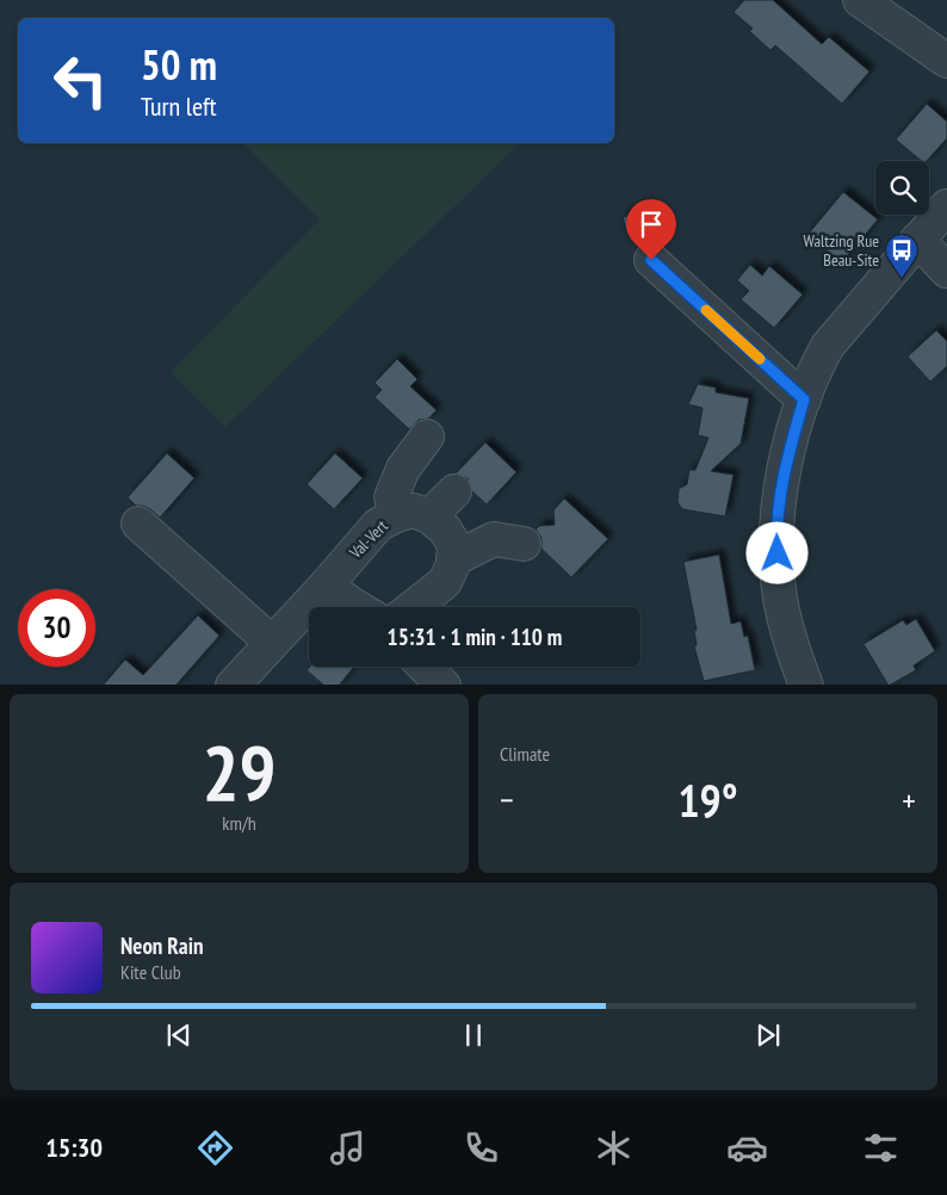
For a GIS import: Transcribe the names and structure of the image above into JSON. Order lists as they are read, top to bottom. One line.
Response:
{"streets":{"street":["Val-Vert"]},"places":{"bus stop":["Waltzing Rue Beau-Site"]},"page":{"turn":["50 m","Turn left"],"limit":"30","trip":"15:31 · 1 min · 110 m","tile":[["29","km/h"],"Climate"],"heat":["−","19°","+"],"song":["Neon Rain","Kite Club"],"tabs":"15:30"}}
